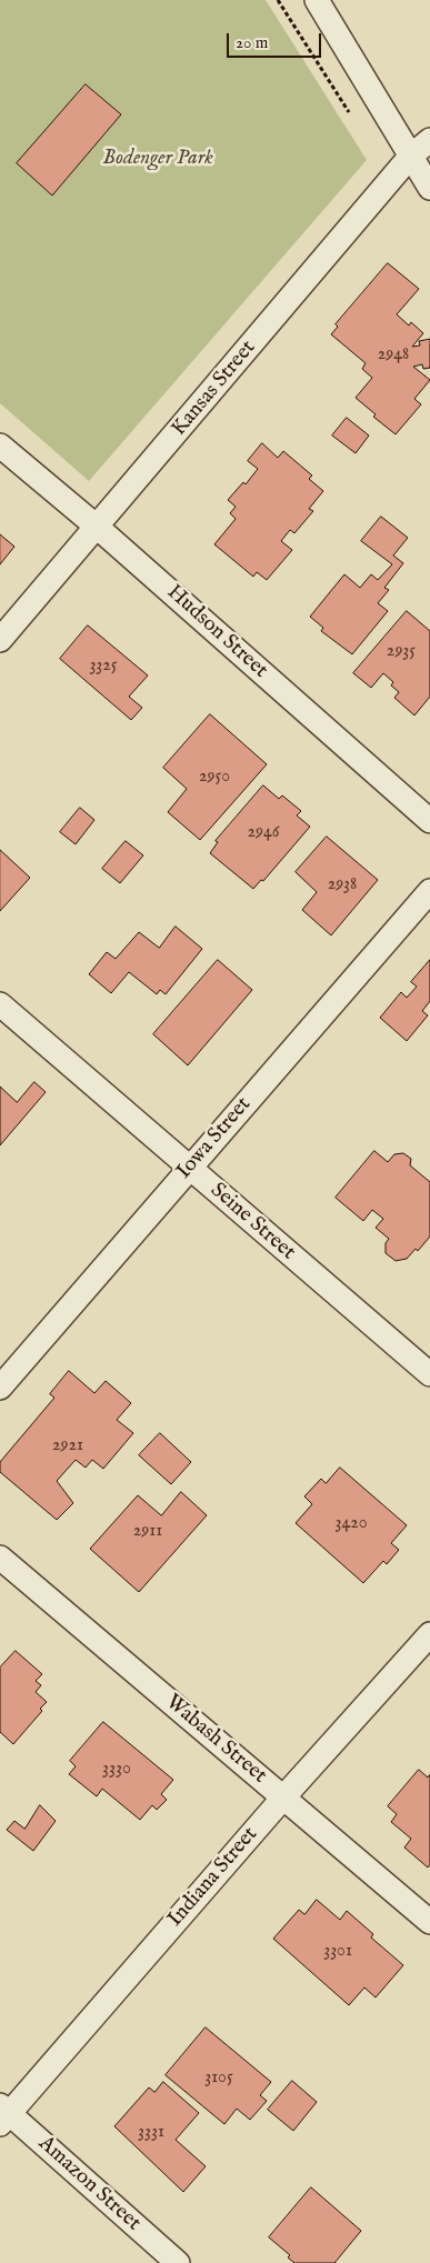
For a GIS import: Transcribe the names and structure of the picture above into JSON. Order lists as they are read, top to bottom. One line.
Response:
{"streets":{"street":["Kansas Street","Hudson Street","Iowa Street","Seine Street","Wabash Street","Indiana Street","Amazon Street"]},"crossings":[["Kansas Street","Hudson Street"],["Iowa Street","Seine Street"],["Wabash Street","Indiana Street"],["Indiana Street","Amazon Street"]],"parks":["Bodenger Park"],"house_numbers":["2948","2935","3325","2950","2946","2938","2921","3420","2911","3330","3301","3105","3331"],"scale_bar":"20 m"}
